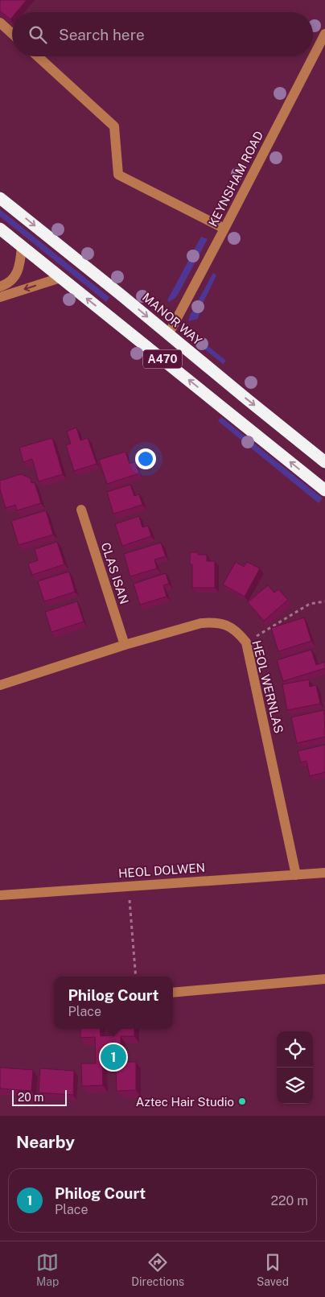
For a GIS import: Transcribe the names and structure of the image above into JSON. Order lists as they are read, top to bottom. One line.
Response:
{"streets":{"highway":["MANOR WAY","A470"],"street":["KEYNSHAM ROAD","CLAS ISAN","HEOL WERNLAS","HEOL DOLWEN"]},"crossings":[["KEYNSHAM ROAD","MANOR WAY"],["CLAS ISAN","HEOL WERNLAS"],["HEOL WERNLAS","HEOL DOLWEN"]],"places":["Aztec Hair Studio"],"scale_bar":"20 m","page":{"search":"Search here","popup":["Philog Court","Place"],"pins":"1","scale":"20 m","heading":"Nearby","list":[{"mark":"1","name":"Philog Court","note":"Place","value":"220 m"}],"nav":["Map","Directions","Saved"]}}
